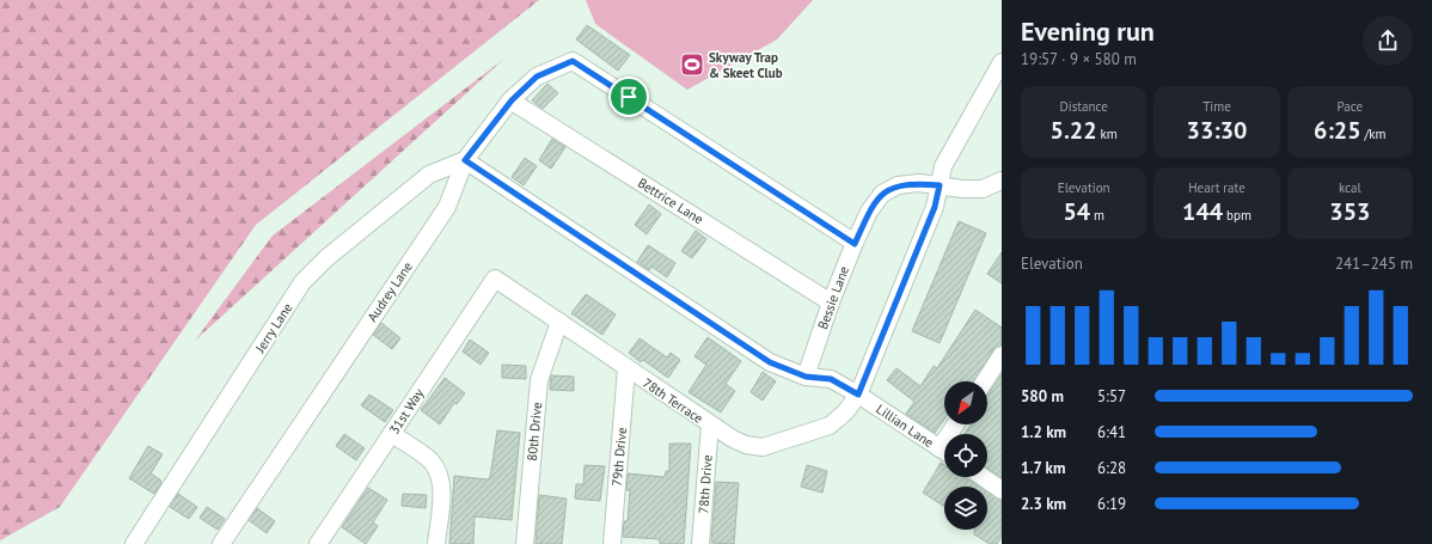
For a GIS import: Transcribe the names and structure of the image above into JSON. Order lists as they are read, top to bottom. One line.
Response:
{"streets":{"street":["Bettrice Lane","Audrey Lane","Bessie Lane","Jerry Lane","78th Terrace","31st Way","Lillian Lane","80th Drive","79th Drive","78th Drive"]},"crossings":[["Bettrice Lane","Audrey Lane"],["Bettrice Lane","Bessie Lane"],["Audrey Lane","Bessie Lane"],["Audrey Lane","Jerry Lane"],["Audrey Lane","Lillian Lane"],["Bessie Lane","78th Terrace"],["Bessie Lane","Lillian Lane"],["Jerry Lane","Lillian Lane"],["78th Terrace","31st Way"],["78th Terrace","Lillian Lane"],["78th Terrace","80th Drive"],["78th Terrace","79th Drive"],["78th Terrace","78th Drive"]],"places":{"sports":["Skyway Trap & Skeet Club"]},"north":"bottom left","page":{"heading":["Evening run","19:57 · 9 × 580 m"],"stats":[["Distance","5.22 km"],["Time","33:30"],["Pace","6:25 /km"],["Elevation","54 m"],["Heart rate","144 bpm"],["kcal","353"]],"chart":["Elevation","241–245 m"],"list":[{"name":"580 m","note":"5:57"},{"name":"1.2 km","note":"6:41"},{"name":"1.7 km","note":"6:28"},{"name":"2.3 km","note":"6:19"}]}}
